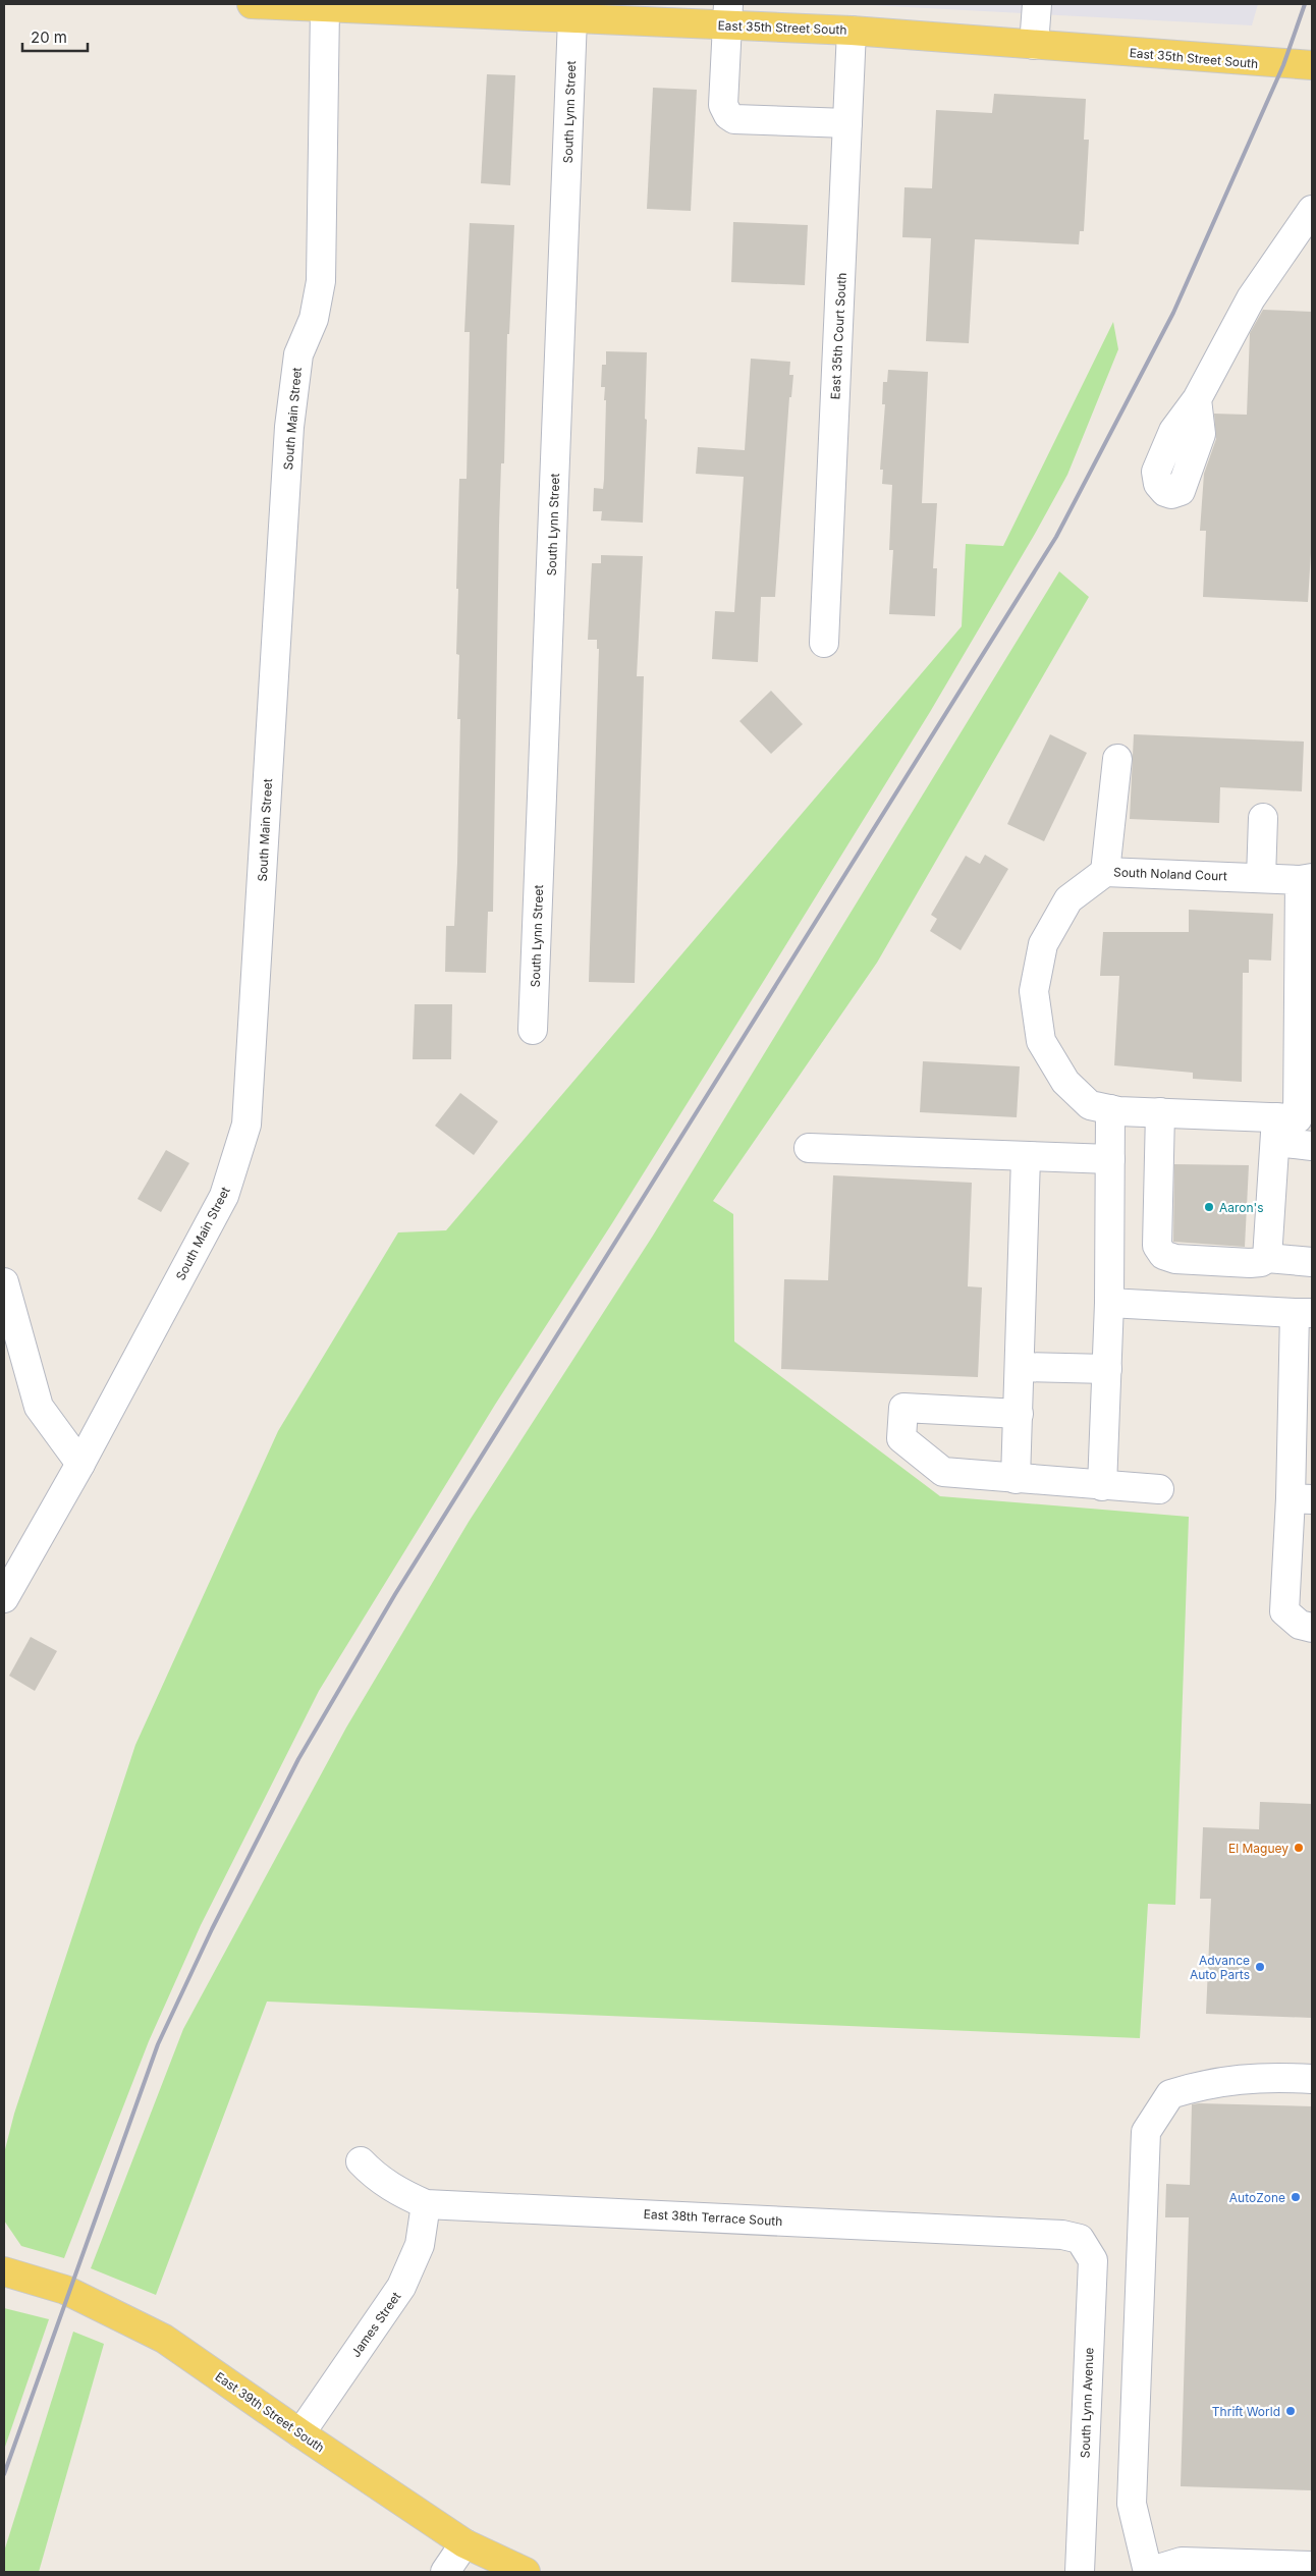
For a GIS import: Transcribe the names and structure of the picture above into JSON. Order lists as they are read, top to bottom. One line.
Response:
{"streets":{"main road":["East 35th Street South","East 39th Street South"],"street":["South Lynn Street","East 35th Court South","South Main Street","South Noland Court","East 38th Terrace South","James Street","South Lynn Avenue"]},"crossings":[["East 35th Street South","South Lynn Street"],["East 35th Street South","East 35th Court South"],["East 35th Street South","South Main Street"],["East 38th Terrace South","James Street"],["East 38th Terrace South","South Lynn Avenue"],["James Street","East 39th Street South"]],"places":["Aaron's","El Maguey","Advance Auto Parts","AutoZone","Thrift World"],"scale_bar":"20 m"}
